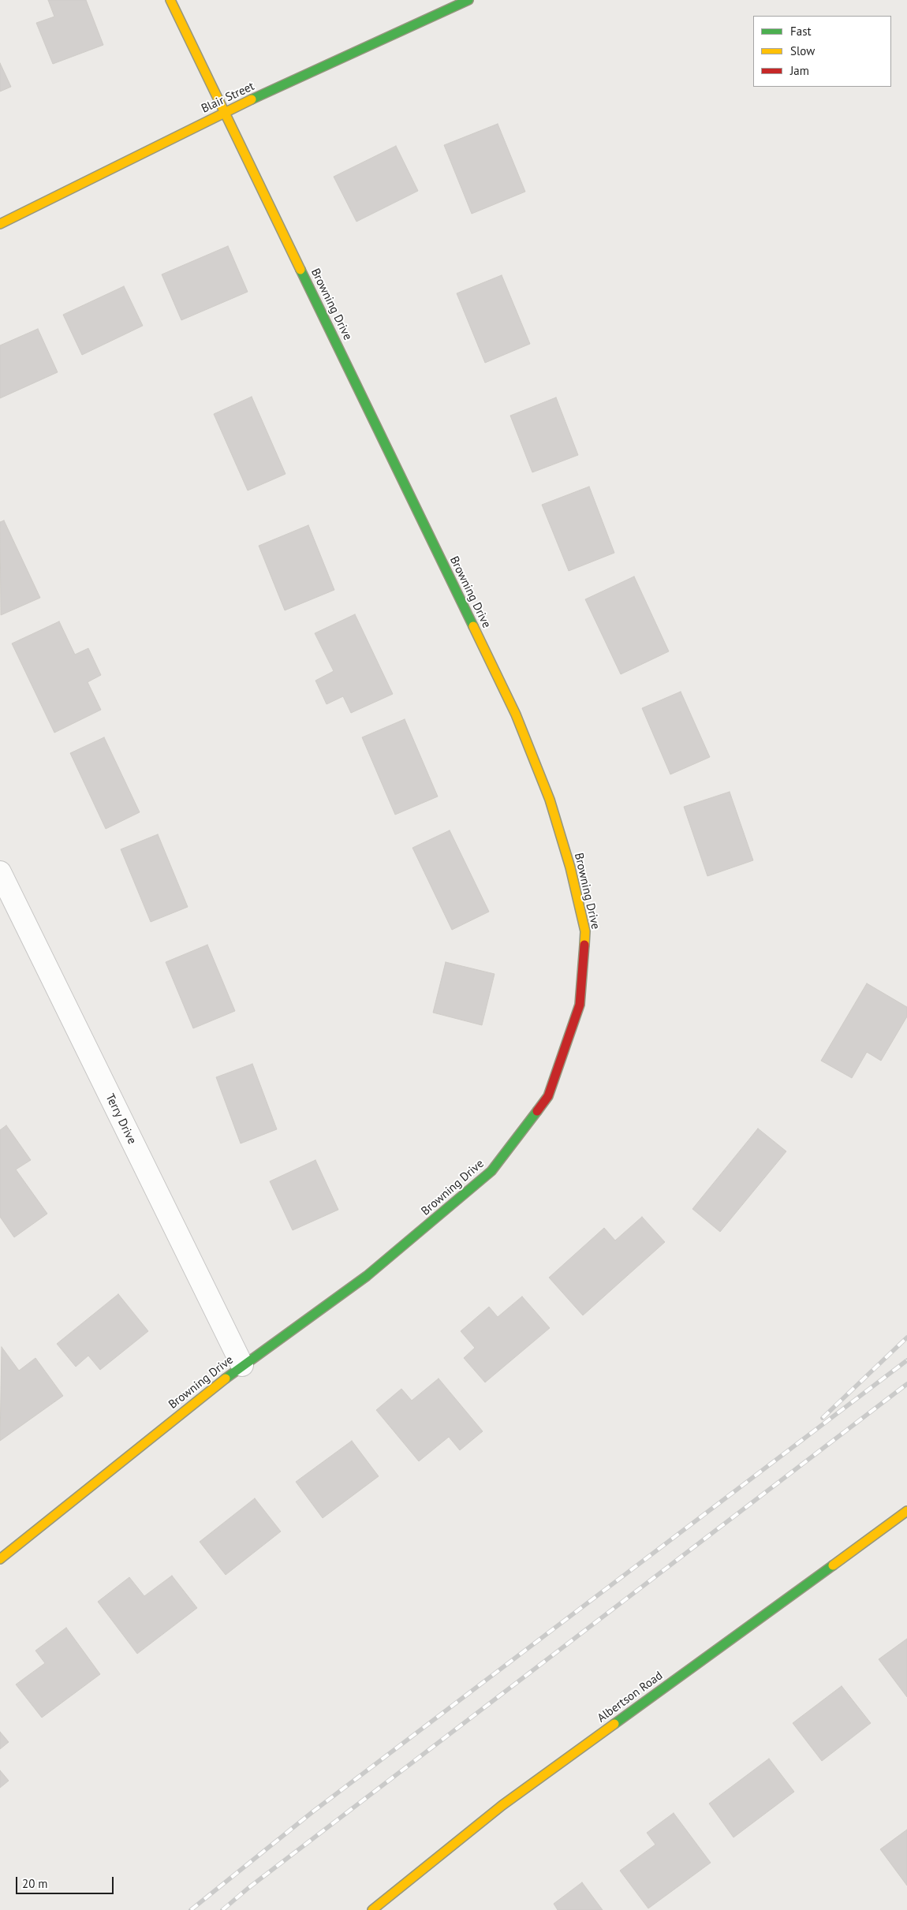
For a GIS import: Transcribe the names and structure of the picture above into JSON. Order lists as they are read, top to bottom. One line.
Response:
{"streets":{"street":["Blair Street","Browning Drive","Terry Drive","Albertson Road"]},"crossings":[["Blair Street","Browning Drive"],["Browning Drive","Terry Drive"]],"legend":["Fast","Slow","Jam"],"scale_bar":"20 m"}
